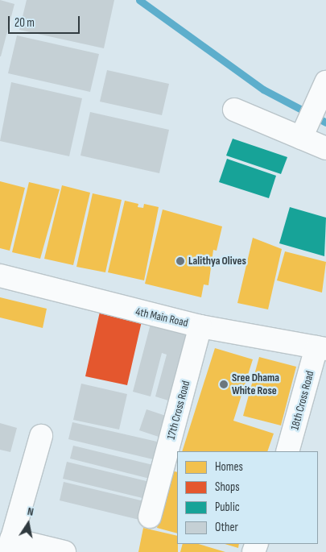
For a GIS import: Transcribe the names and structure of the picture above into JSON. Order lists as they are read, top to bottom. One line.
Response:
{"streets":{"street":["4th Main Road","18th Cross Road","17th Cross Road"]},"crossings":[["4th Main Road","18th Cross Road"],["4th Main Road","17th Cross Road"]],"places":["Lalithya Olives","Sree Dhama White Rose"],"legend":["Homes","Shops","Public","Other"],"scale_bar":"20 m","north":"top"}
